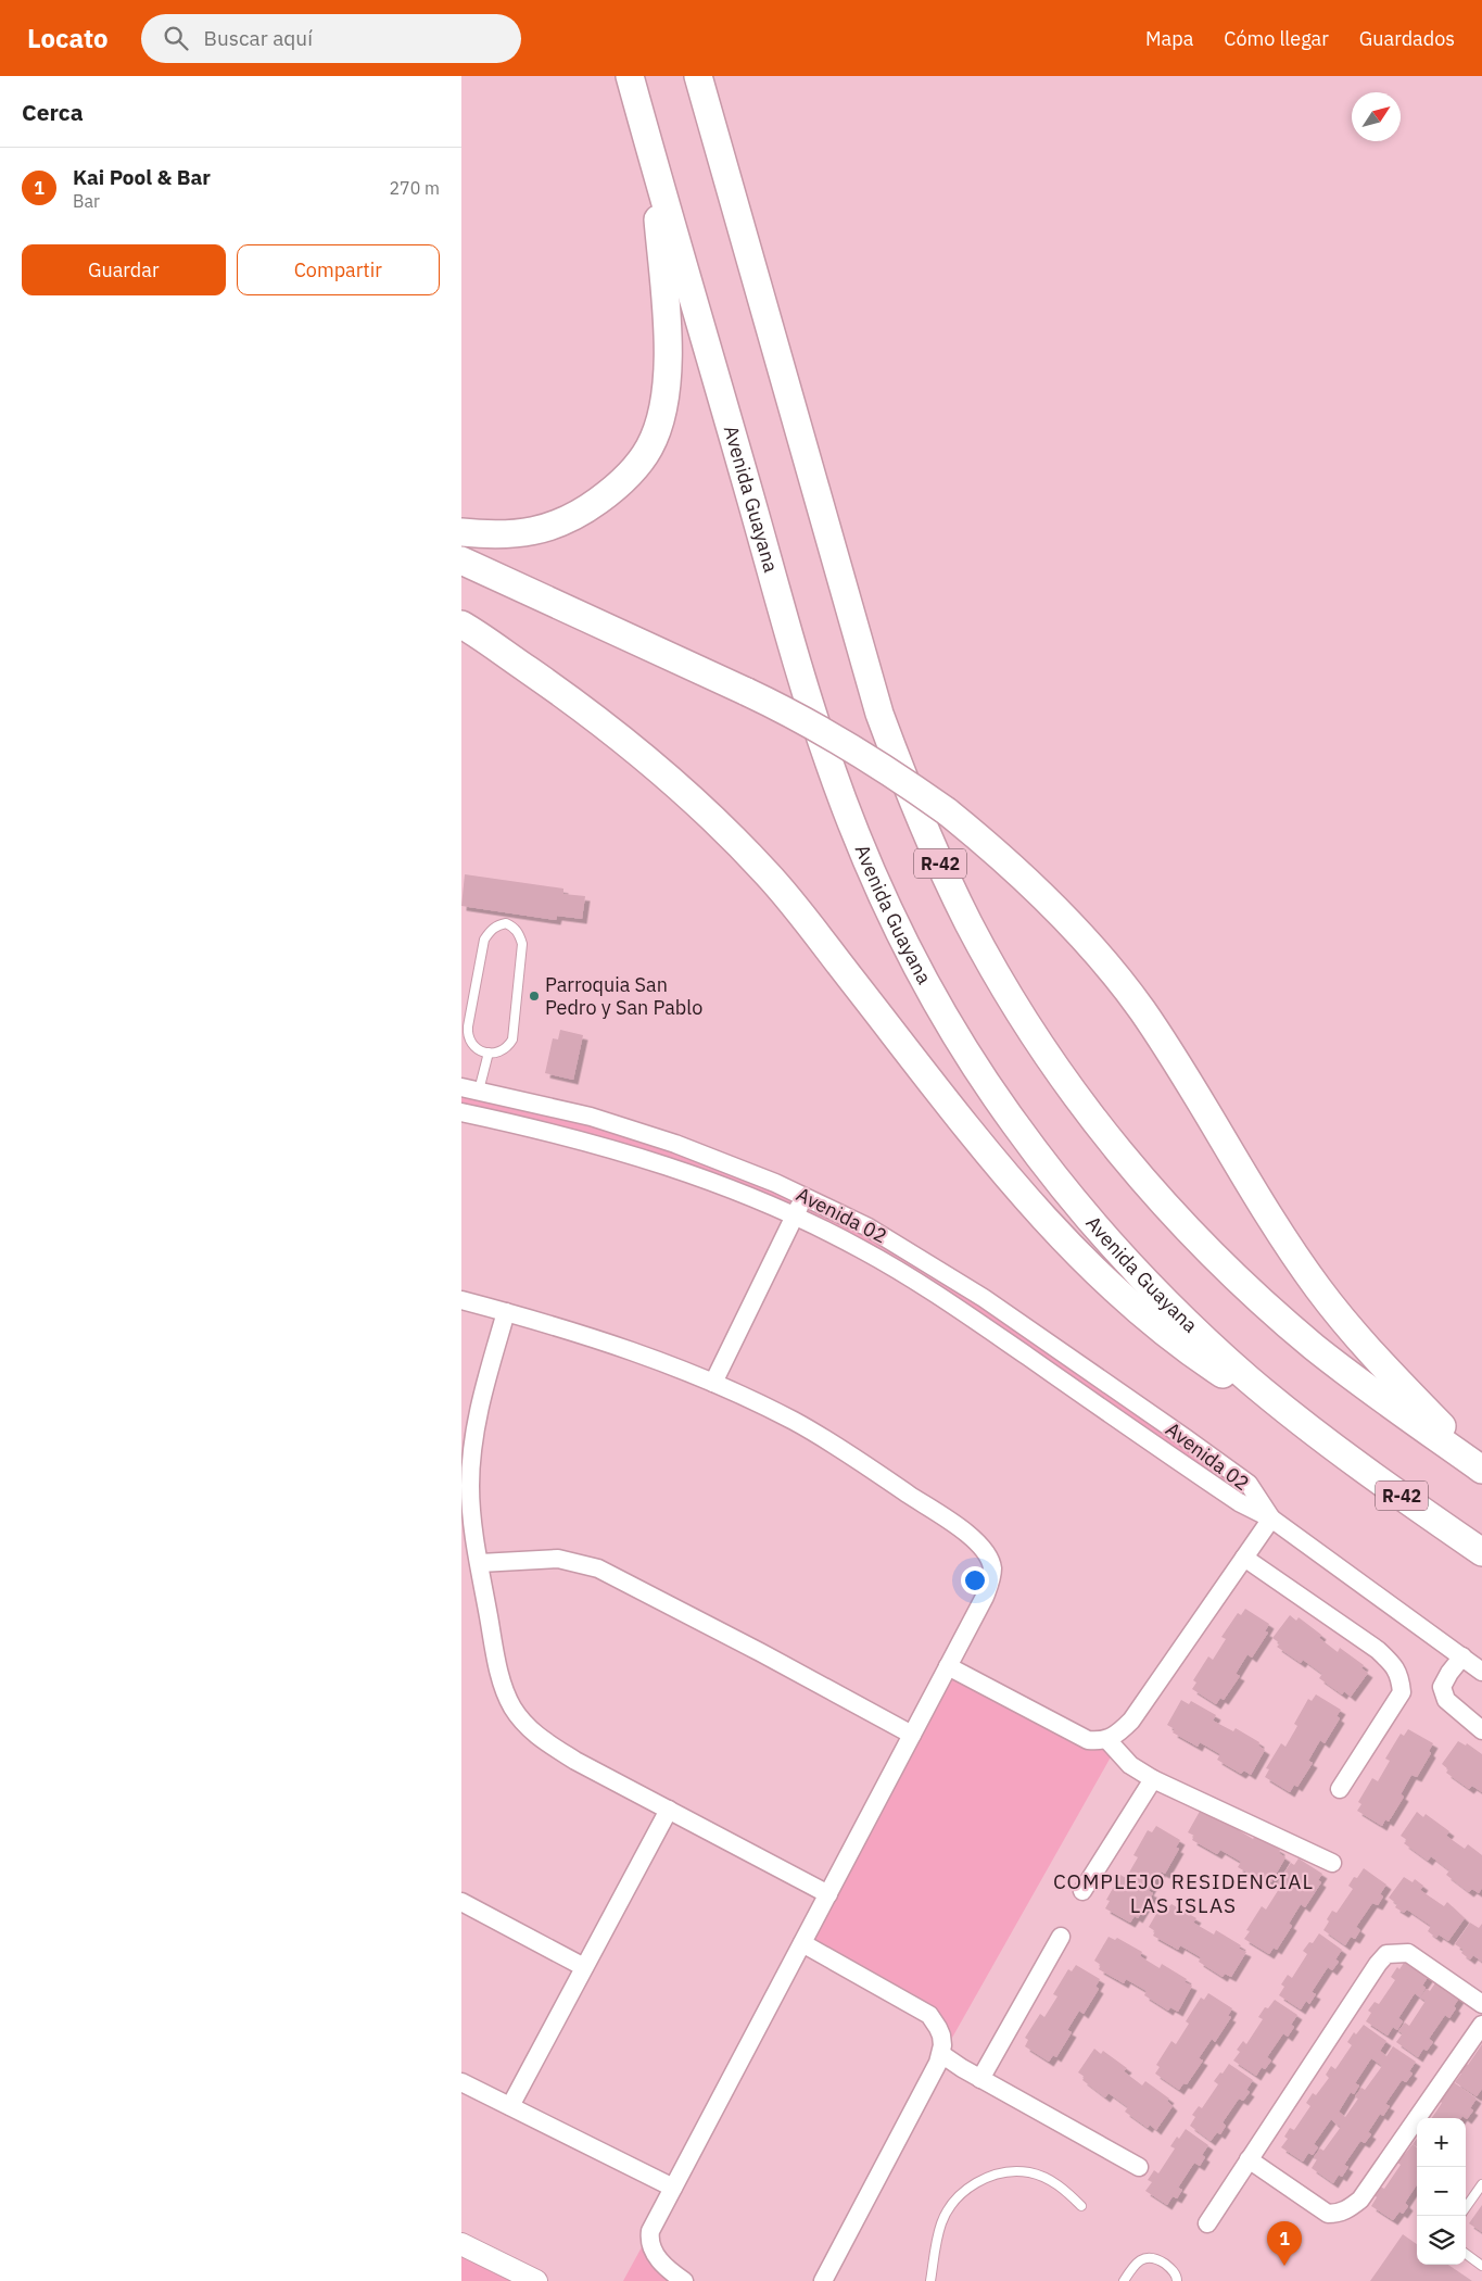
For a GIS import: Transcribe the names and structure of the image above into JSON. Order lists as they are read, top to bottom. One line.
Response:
{"streets":{"main road":["Avenida Guayana","R-42"],"street":["Avenida 02"]},"districts":["COMPLEJO RESIDENCIAL LAS ISLAS"],"places":["Parroquia San Pedro y San Pablo"],"north":"top right","page":{"header":"Locato","search":"Buscar aquí","nav":["Mapa","Cómo llegar","Guardados"],"heading":"Cerca","list":[{"mark":"1","name":"Kai Pool & Bar","note":"Bar","value":"270 m"}],"buttons":["Guardar","Compartir"],"map_buttons":["+","−"],"pins":"1"}}
